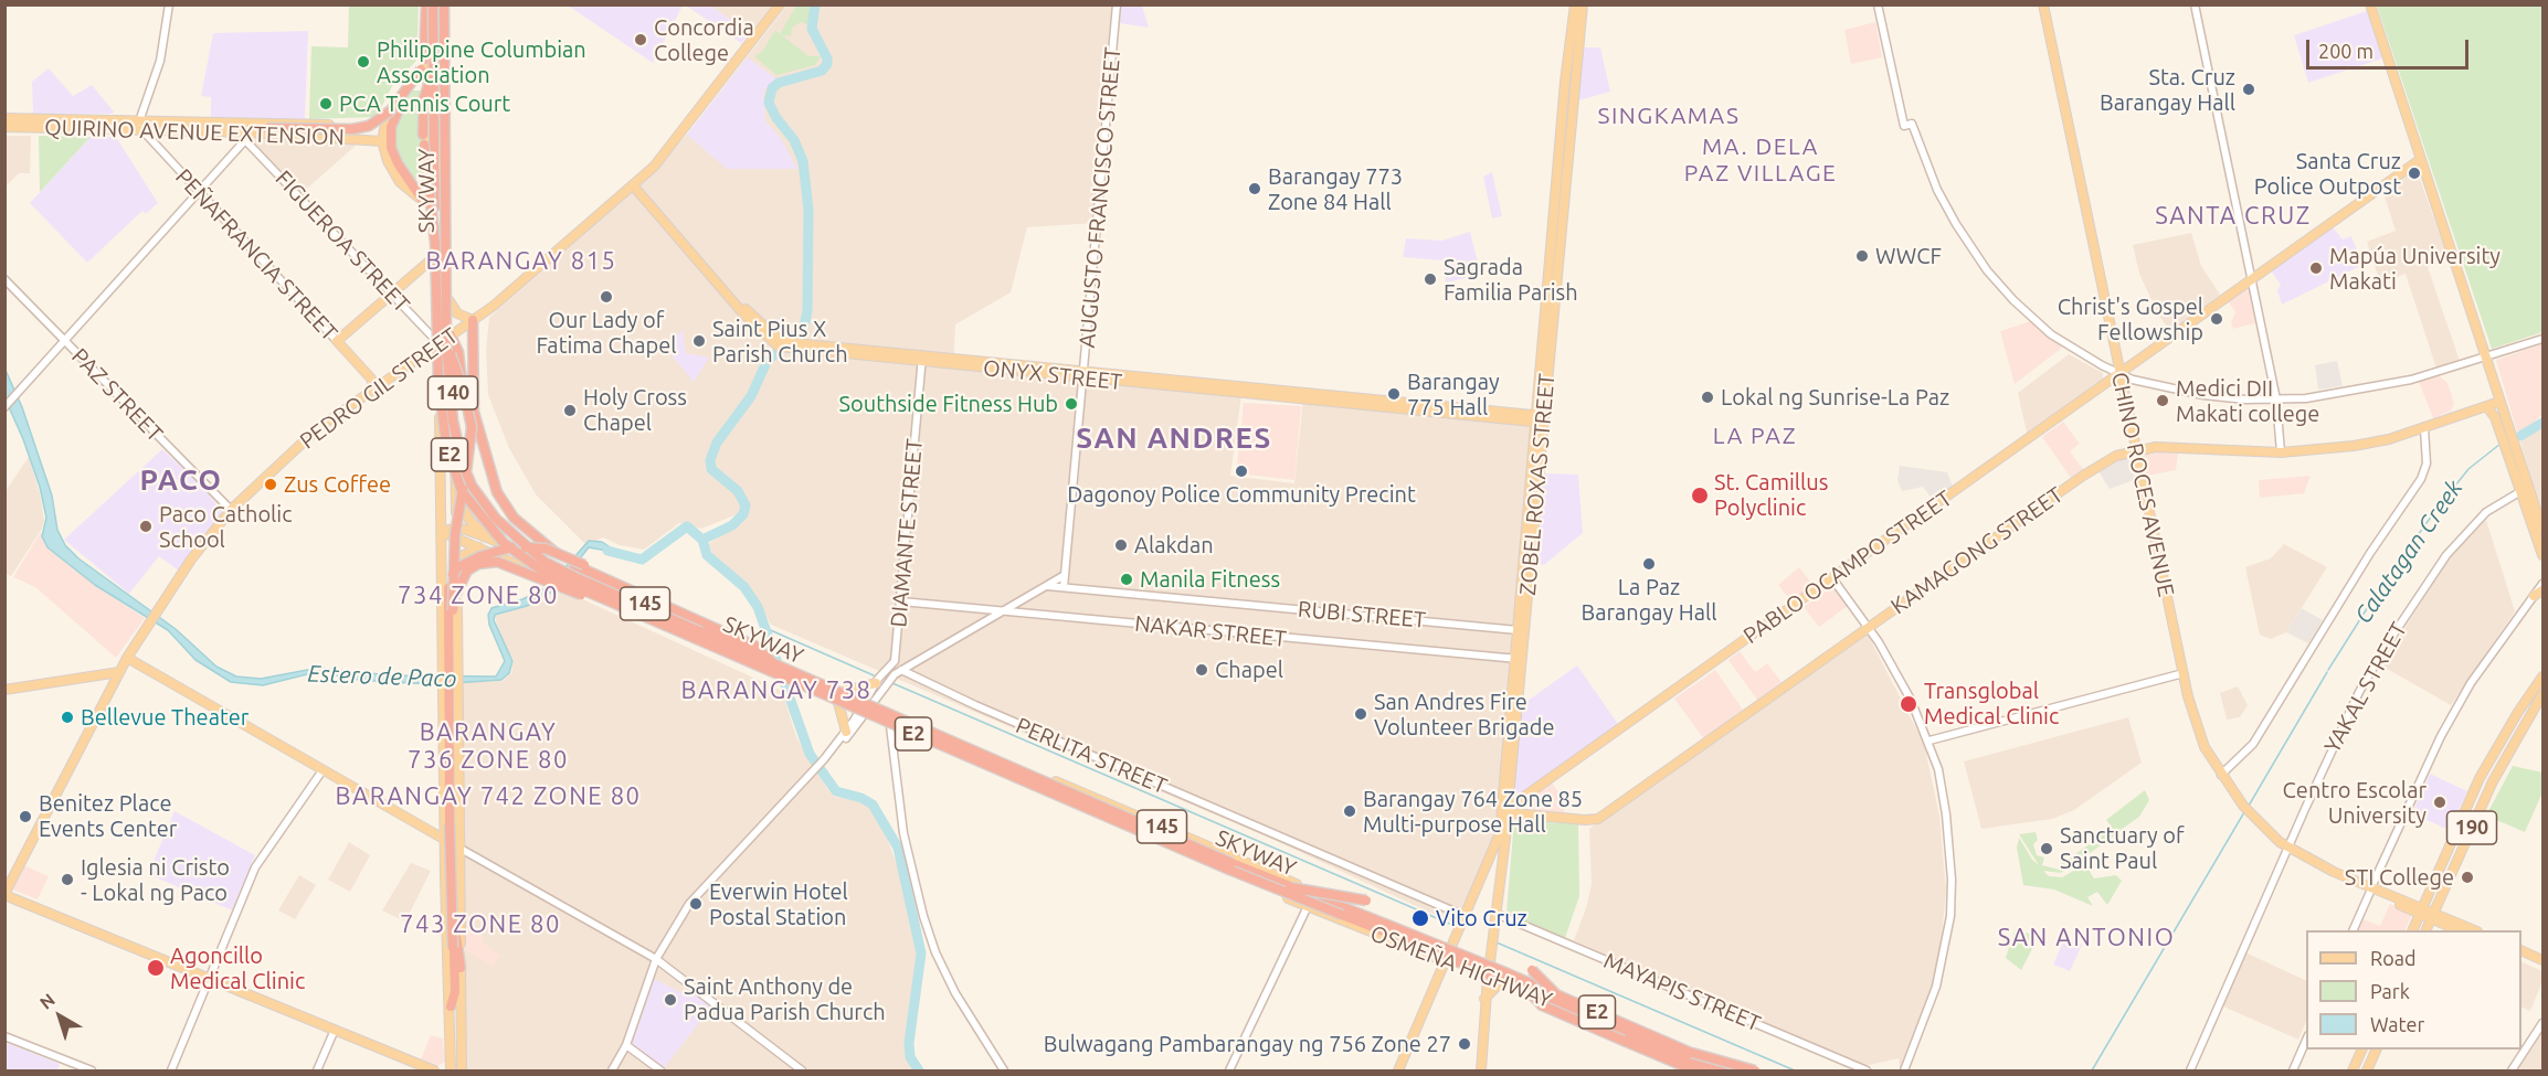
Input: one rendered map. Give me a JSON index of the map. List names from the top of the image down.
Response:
{
  "streets": {
    "highway": ["SKYWAY", "E2"],
    "main road": [
      "QUIRINO AVENUE EXTENSION",
      "PEÑAFRANCIA STREET",
      "ONYX STREET",
      "PEDRO GIL STREET",
      "140",
      "ZOBEL ROXAS STREET",
      "CHINO ROCES AVENUE",
      "KAMAGONG STREET",
      "PABLO OCAMPO STREET",
      "145",
      "190",
      "OSMEÑA HIGHWAY"
    ],
    "street": [
      "AUGUSTO FRANCISCO STREET",
      "FIGUEROA STREET",
      "PAZ STREET",
      "DIAMANTE STREET",
      "RUBI STREET",
      "NAKAR STREET",
      "YAKAL STREET",
      "PERLITA STREET",
      "MAYAPIS STREET"
    ]
  },
  "crossings": [
    ["QUIRINO AVENUE EXTENSION", "FIGUEROA STREET"],
    ["QUIRINO AVENUE EXTENSION", "PEÑAFRANCIA STREET"],
    ["SKYWAY", "FIGUEROA STREET"],
    ["SKYWAY", "PEDRO GIL STREET"],
    ["SKYWAY", "140"],
    ["SKYWAY", "145"],
    ["SKYWAY", "OSMEÑA HIGHWAY"],
    ["AUGUSTO FRANCISCO STREET", "ONYX STREET"],
    ["AUGUSTO FRANCISCO STREET", "RUBI STREET"],
    ["FIGUEROA STREET", "PEDRO GIL STREET"],
    ["FIGUEROA STREET", "140"],
    ["PEÑAFRANCIA STREET", "PEDRO GIL STREET"],
    ["ONYX STREET", "PEDRO GIL STREET"],
    ["ONYX STREET", "ZOBEL ROXAS STREET"],
    ["ONYX STREET", "DIAMANTE STREET"],
    ["PEDRO GIL STREET", "140"],
    ["PEDRO GIL STREET", "PAZ STREET"],
    ["ZOBEL ROXAS STREET", "KAMAGONG STREET"],
    ["ZOBEL ROXAS STREET", "PABLO OCAMPO STREET"],
    ["ZOBEL ROXAS STREET", "RUBI STREET"],
    ["ZOBEL ROXAS STREET", "NAKAR STREET"],
    ["ZOBEL ROXAS STREET", "OSMEÑA HIGHWAY"],
    ["ZOBEL ROXAS STREET", "MAYAPIS STREET"],
    ["CHINO ROCES AVENUE", "KAMAGONG STREET"],
    ["CHINO ROCES AVENUE", "PABLO OCAMPO STREET"],
    ["CHINO ROCES AVENUE", "YAKAL STREET"],
    ["CHINO ROCES AVENUE", "190"],
    ["DIAMANTE STREET", "NAKAR STREET"],
    ["DIAMANTE STREET", "OSMEÑA HIGHWAY"],
    ["KAMAGONG STREET", "PABLO OCAMPO STREET"]
  ],
  "districts": [
    "SINGKAMAS",
    "MA. DELA PAZ VILLAGE",
    "SANTA CRUZ",
    "BARANGAY 815",
    "LA PAZ",
    "SAN ANDRES",
    "PACO",
    "734 ZONE 80",
    "BARANGAY 738",
    "BARANGAY 736 ZONE 80",
    "BARANGAY 742 ZONE 80",
    "743 ZONE 80",
    "SAN ANTONIO"
  ],
  "water": ["Calatagan Creek", "Estero de Paco"],
  "places": [
    "Concordia College",
    "Philippine Columbian Association",
    "Sta. Cruz Barangay Hall",
    "PCA Tennis Court",
    "Santa Cruz Police Outpost",
    "Barangay 773 Zone 84 Hall",
    "WWCF",
    "Mapúa University Makati",
    "Sagrada Familia Parish",
    "Our Lady of Fatima Chapel",
    "Christ's Gospel Fellowship",
    "Saint Pius X Parish Church",
    "Barangay 775 Hall",
    "Lokal ng Sunrise-La Paz",
    "Medici DII Makati college",
    "Southside Fitness Hub",
    "Holy Cross Chapel",
    "Dagonoy Police Community Precint",
    "Zus Coffee",
    "St. Camillus Polyclinic",
    "Paco Catholic School",
    "Alakdan",
    "La Paz Barangay Hall",
    "Manila Fitness",
    "Chapel",
    "Transglobal Medical Clinic",
    "San Andres Fire Volunteer Brigade",
    "Bellevue Theater",
    "Centro Escolar University",
    "Barangay 764 Zone 85 Multi-purpose Hall",
    "Benitez Place Events Center",
    "Sanctuary of Saint Paul",
    "STI College",
    "Iglesia ni Cristo - Lokal ng Paco",
    "Everwin Hotel Postal Station",
    "Vito Cruz",
    "Agoncillo Medical Clinic",
    "Saint Anthony de Padua Parish Church",
    "Bulwagang Pambarangay ng 756 Zone 27"
  ],
  "legend": ["Road", "Park", "Water"],
  "scale_bar": "200 m",
  "north": "top left"
}
